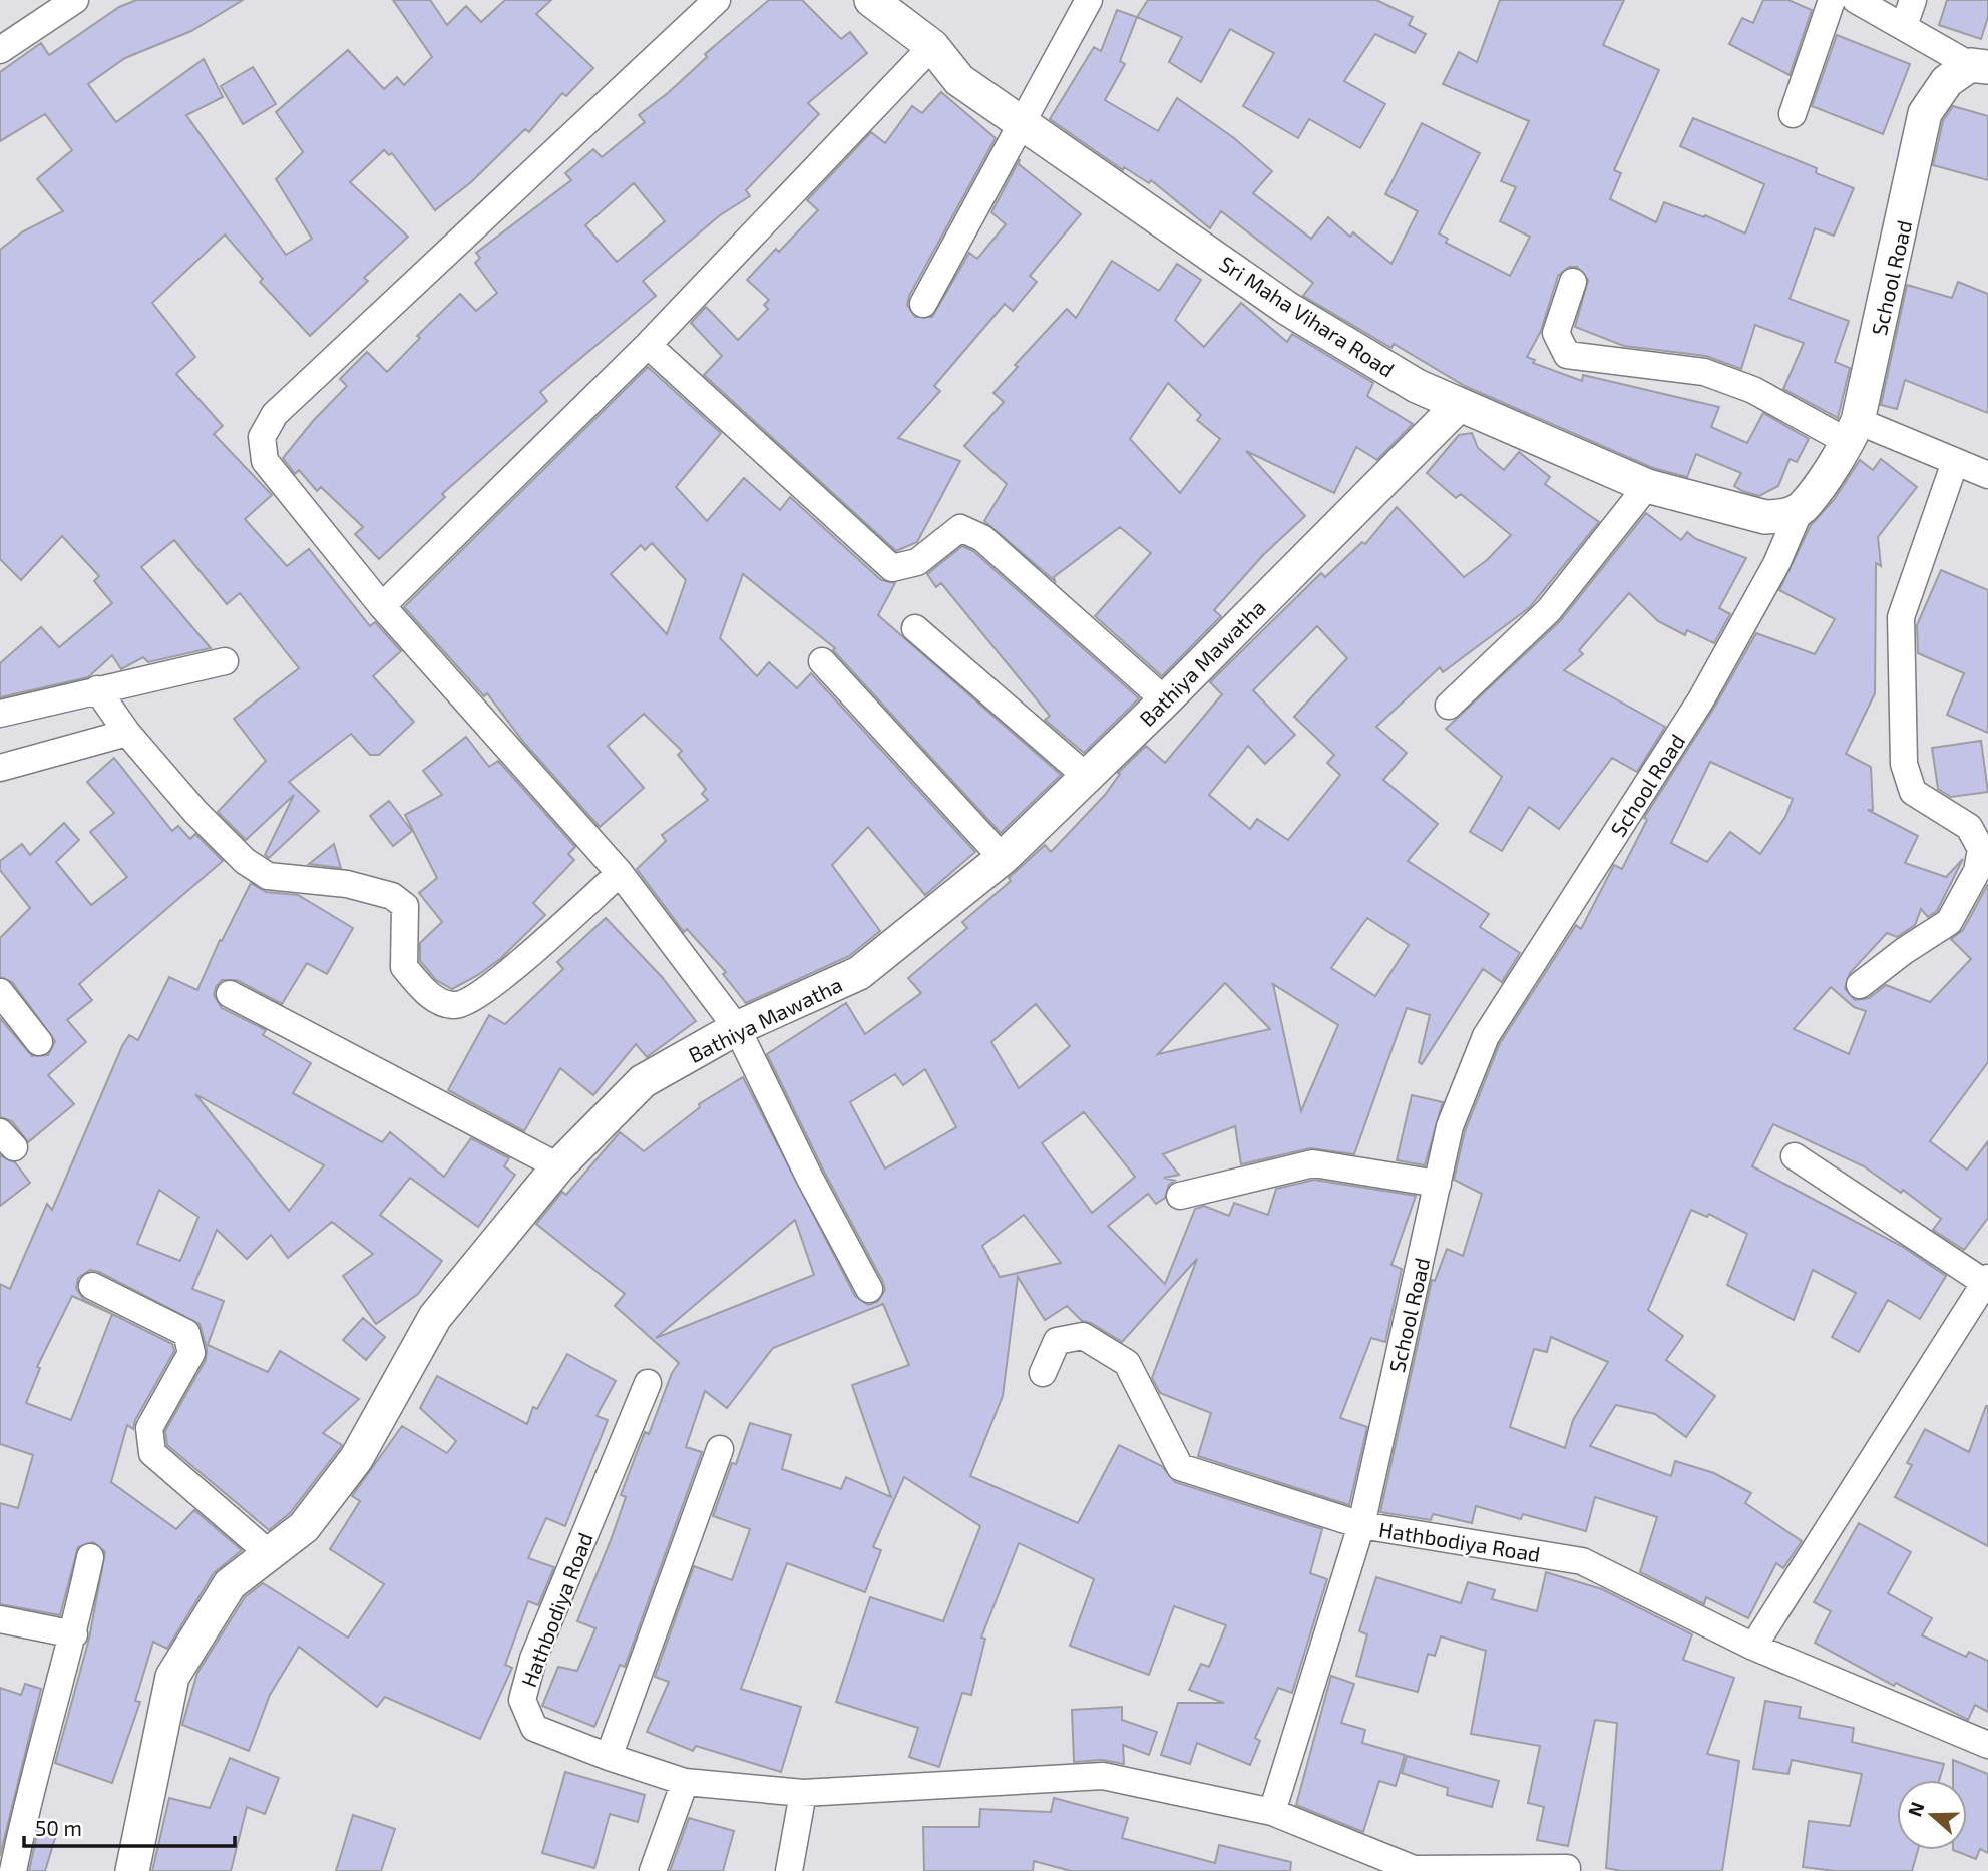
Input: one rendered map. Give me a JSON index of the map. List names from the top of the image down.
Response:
{
  "streets": {
    "street": [
      "School Road",
      "Sri Maha Vihara Road",
      "Bathiya Mawatha",
      "Hathbodiya Road"
    ]
  },
  "crossings": [
    ["School Road", "Sri Maha Vihara Road"],
    ["School Road", "Hathbodiya Road"],
    ["Sri Maha Vihara Road", "Bathiya Mawatha"]
  ],
  "scale_bar": "50 m",
  "north": "left"
}
